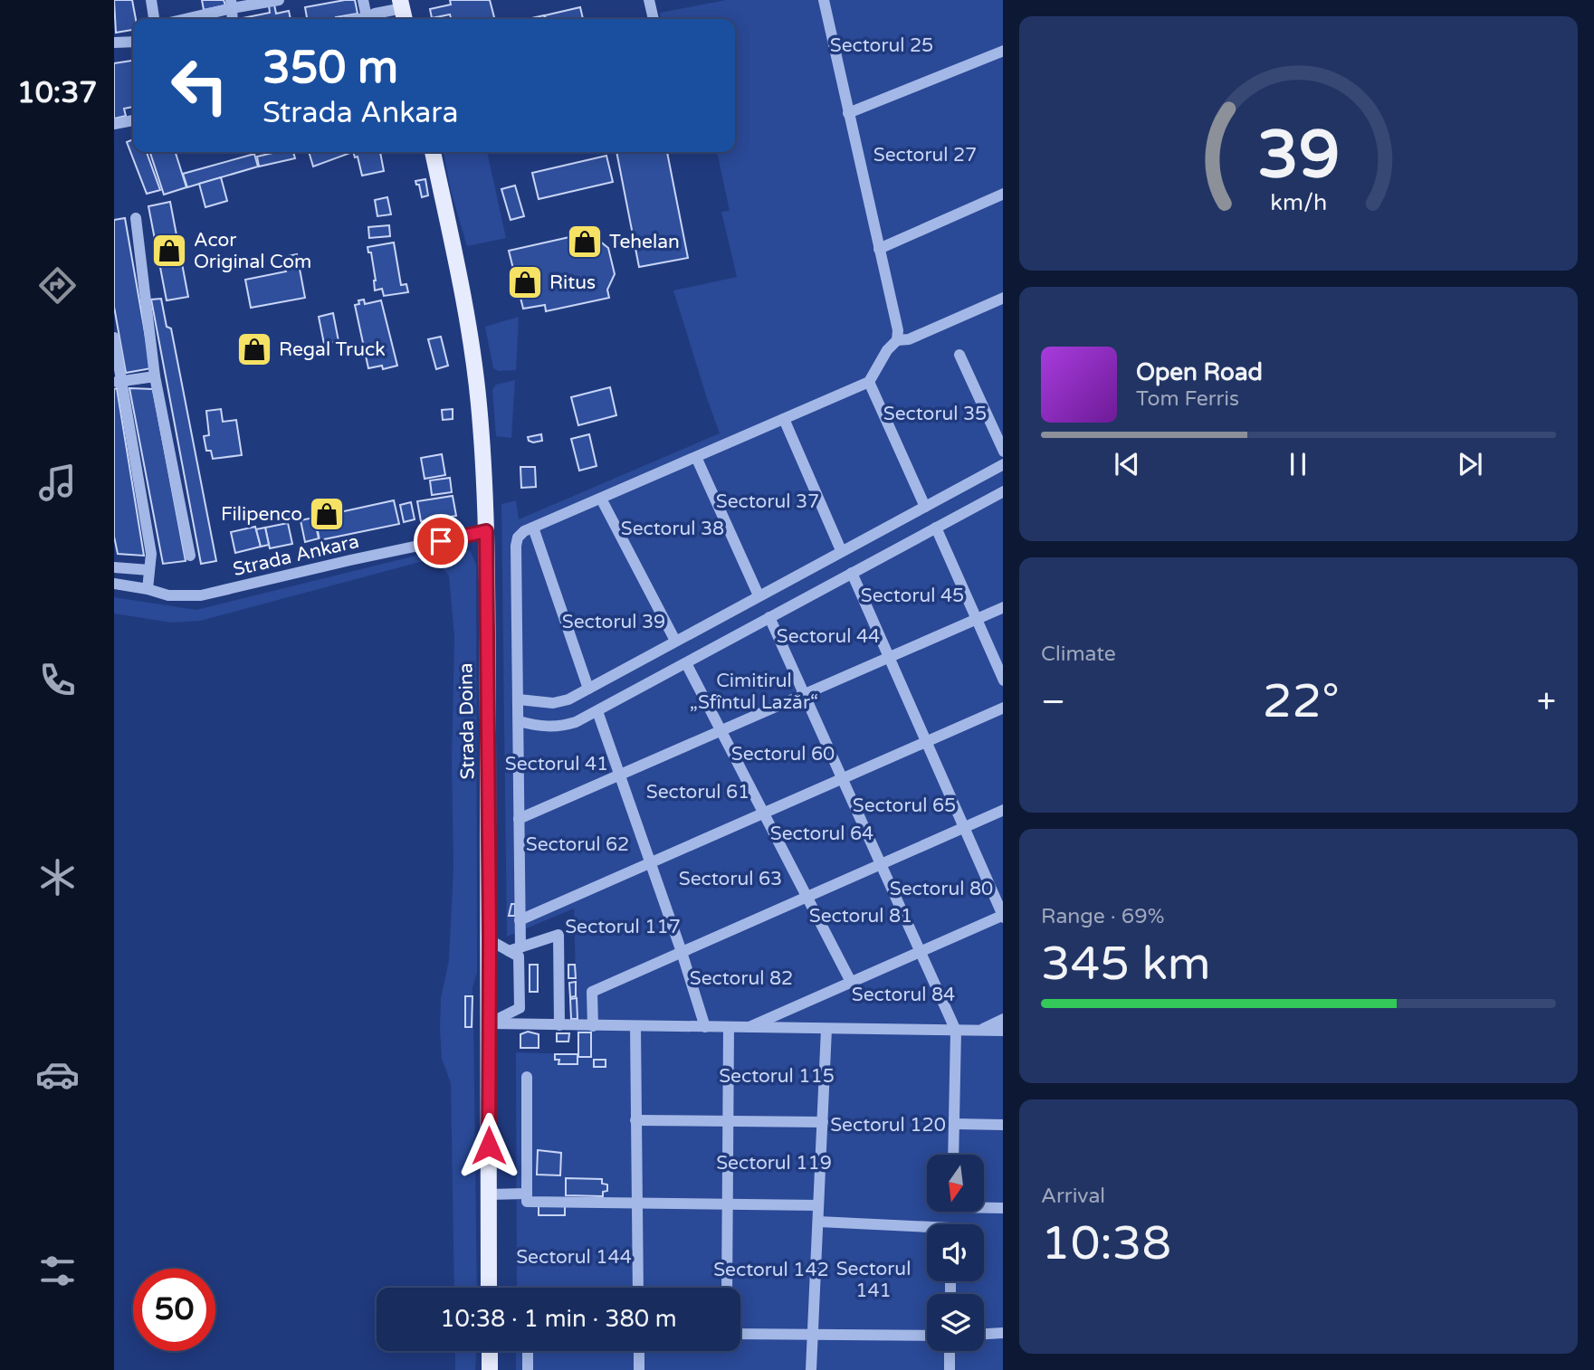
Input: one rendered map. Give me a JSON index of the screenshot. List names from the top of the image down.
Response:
{
  "streets": {
    "main road": ["Strada Doina"],
    "street": ["Strada Ankara"]
  },
  "crossings": [
    ["Strada Ankara", "Strada Doina"]
  ],
  "parks": [
    "Sectorul 25",
    "Sectorul 27",
    "Sectorul 35",
    "Sectorul 37",
    "Sectorul 38",
    "Sectorul 45",
    "Sectorul 39",
    "Sectorul 44",
    "Cimitirul „Sfîntul Lazăr“",
    "Sectorul 60",
    "Sectorul 41",
    "Sectorul 61",
    "Sectorul 65",
    "Sectorul 64",
    "Sectorul 62",
    "Sectorul 63",
    "Sectorul 80",
    "Sectorul 81",
    "Sectorul 117",
    "Sectorul 82",
    "Sectorul 84",
    "Sectorul 115",
    "Sectorul 120",
    "Sectorul 119",
    "Sectorul 144",
    "Sectorul 141",
    "Sectorul 142"
  ],
  "places": {
    "shop": [
      "Tehelan",
      "Acor Original Com",
      "Ritus",
      "Regal Truck",
      "Filipenco"
    ]
  },
  "north": "bottom",
  "page": {
    "tabs": "10:37",
    "turn": ["350 m", "Strada Ankara"],
    "song": ["Open Road", "Tom Ferris"],
    "tile": [
      "Climate",
      ["Range · 69%", "345 km"],
      ["Arrival", "10:38"]
    ],
    "heat": ["−", "22°", "+"],
    "limit": "50",
    "trip": "10:38 · 1 min · 380 m",
    "gauge": ["39", "km/h"]
  }
}
